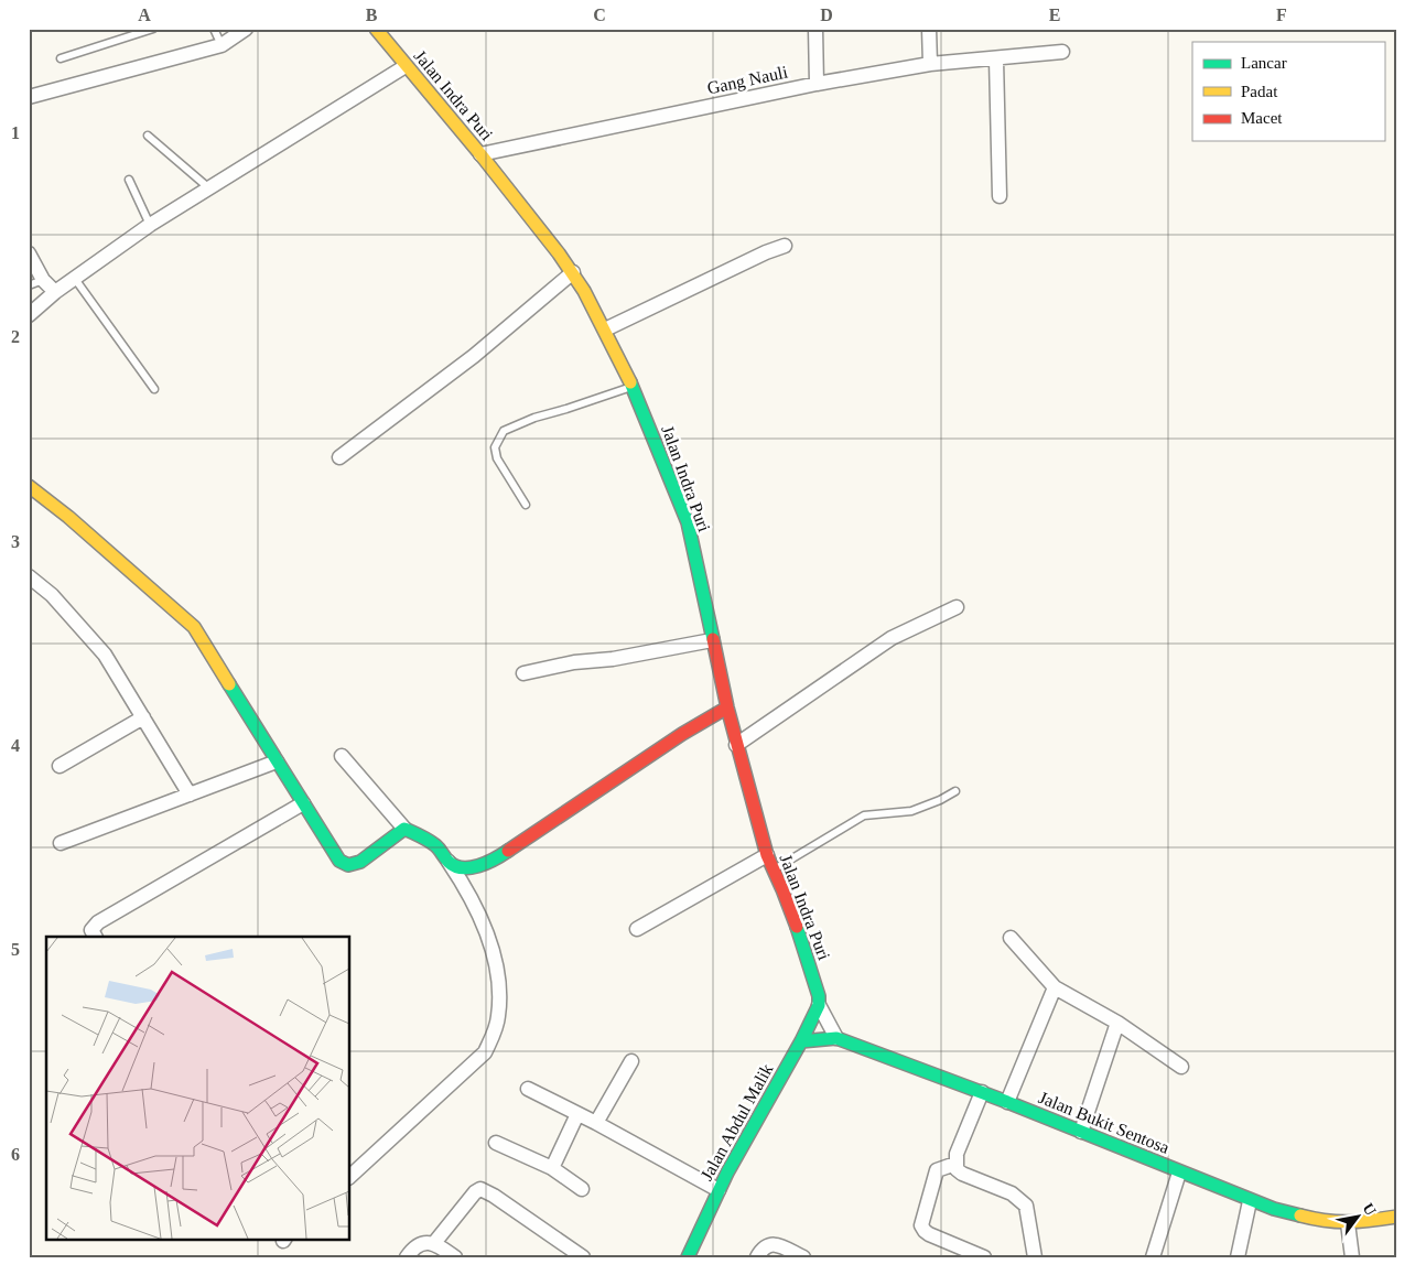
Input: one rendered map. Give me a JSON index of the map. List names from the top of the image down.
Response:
{
  "streets": {
    "street": [
      "Gang Nauli",
      "Jalan Indra Puri",
      "Jalan Abdul Malik",
      "Jalan Bukit Sentosa"
    ]
  },
  "crossings": [
    ["Gang Nauli", "Jalan Indra Puri"],
    ["Jalan Indra Puri", "Jalan Abdul Malik"],
    ["Jalan Indra Puri", "Jalan Bukit Sentosa"],
    ["Jalan Abdul Malik", "Jalan Bukit Sentosa"]
  ],
  "legend": ["Lancar", "Padat", "Macet"],
  "north": "top right",
  "grid": {
    "columns": [
      "A",
      "B",
      "C",
      "D",
      "E",
      "F"
    ],
    "rows": [
      "1",
      "2",
      "3",
      "4",
      "5",
      "6"
    ]
  }
}
